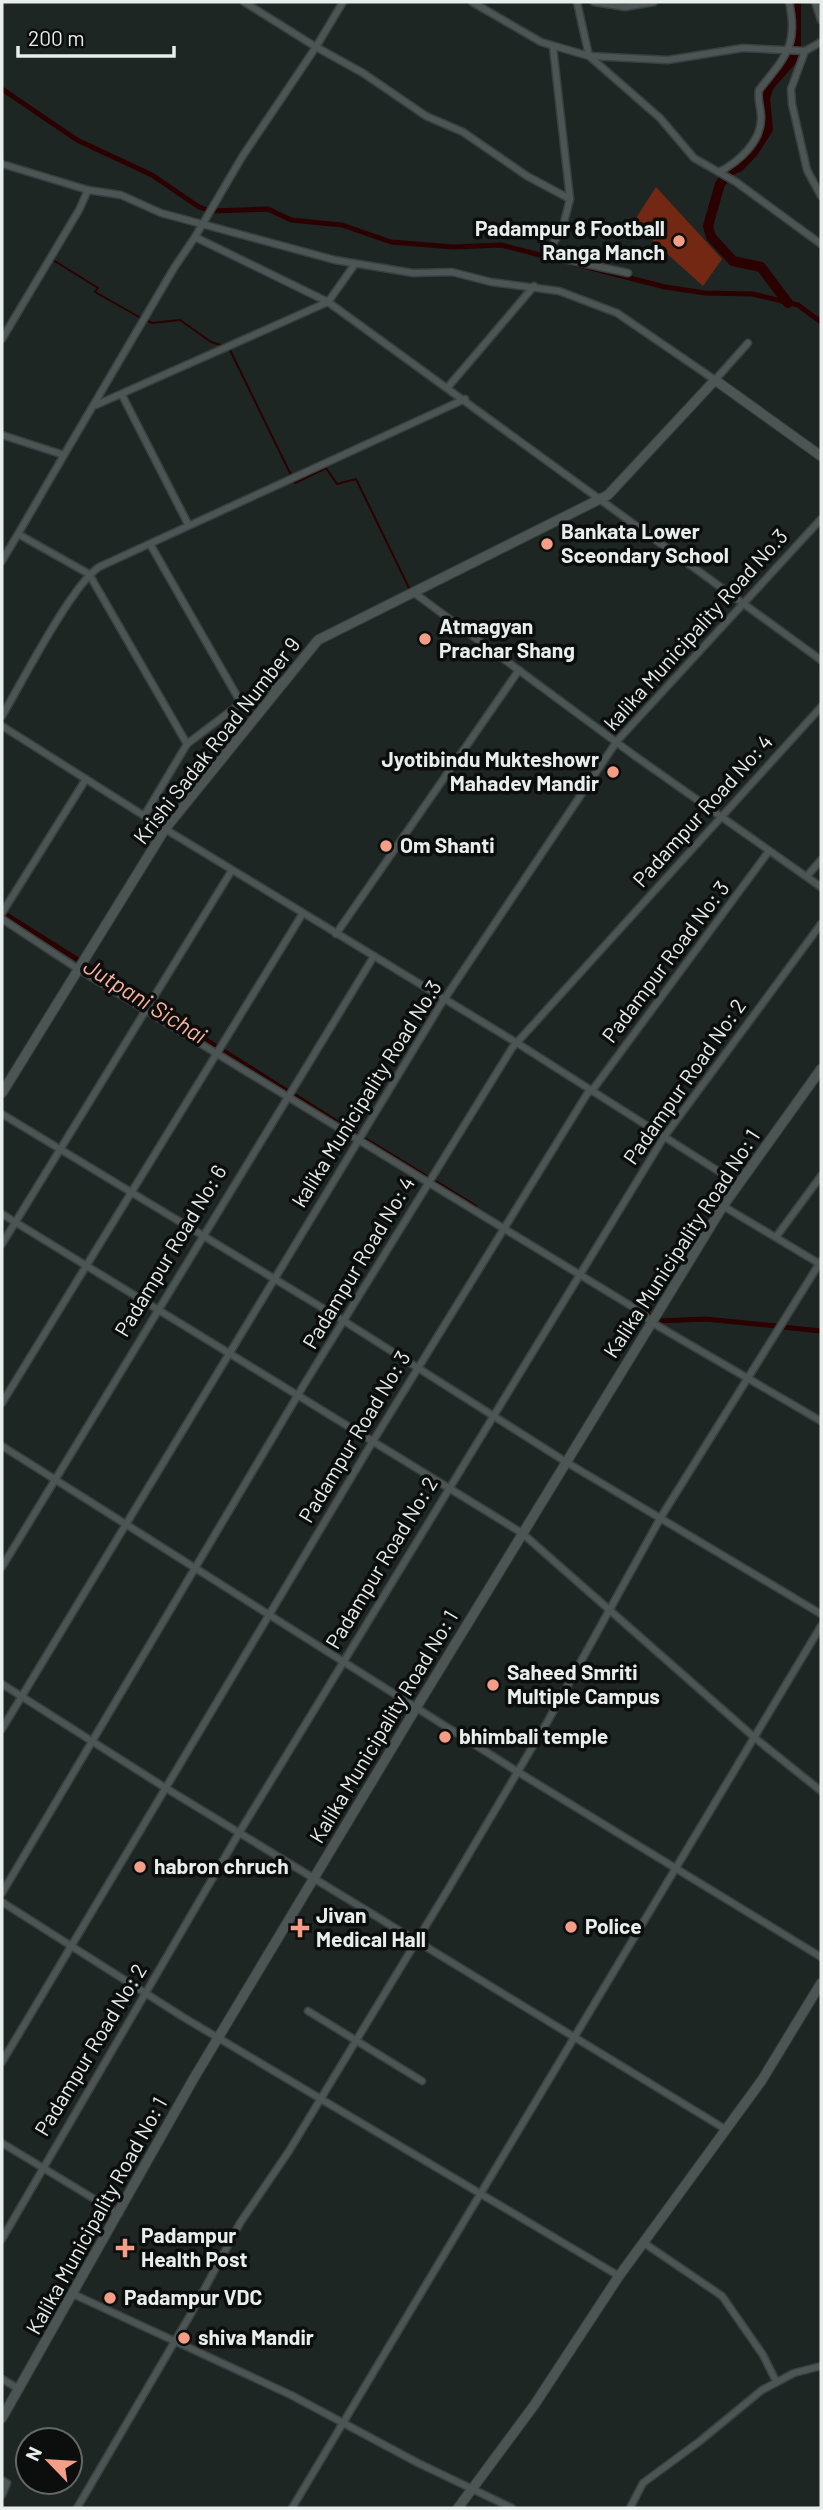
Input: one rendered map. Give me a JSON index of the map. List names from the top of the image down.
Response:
{
  "streets": {
    "street": [
      "kalika Municipality Road No.3",
      "Krishi Sadak Road Number 9",
      "Padampur Road No: 4",
      "Padampur Road No: 3",
      "Padampur Road No: 2",
      "Kalika Municipality Road No: 1",
      "Padampur Road No: 6"
    ]
  },
  "water": ["Jutpani Sichai"],
  "places": {
    "other": [
      "Padampur 8 Football Ranga Manch",
      "Bankata Lower Sceondary School",
      "Atmagyan Prachar Shang",
      "Jyotibindu Mukteshowr Mahadev Mandir",
      "Om Shanti",
      "Saheed Smriti Multiple Campus",
      "bhimbali temple",
      "habron chruch",
      "Police",
      "Padampur VDC",
      "shiva Mandir"
    ],
    "health": ["Jivan Medical Hall", "Padampur Health Post"]
  },
  "scale_bar": "200 m",
  "north": "top left"
}
